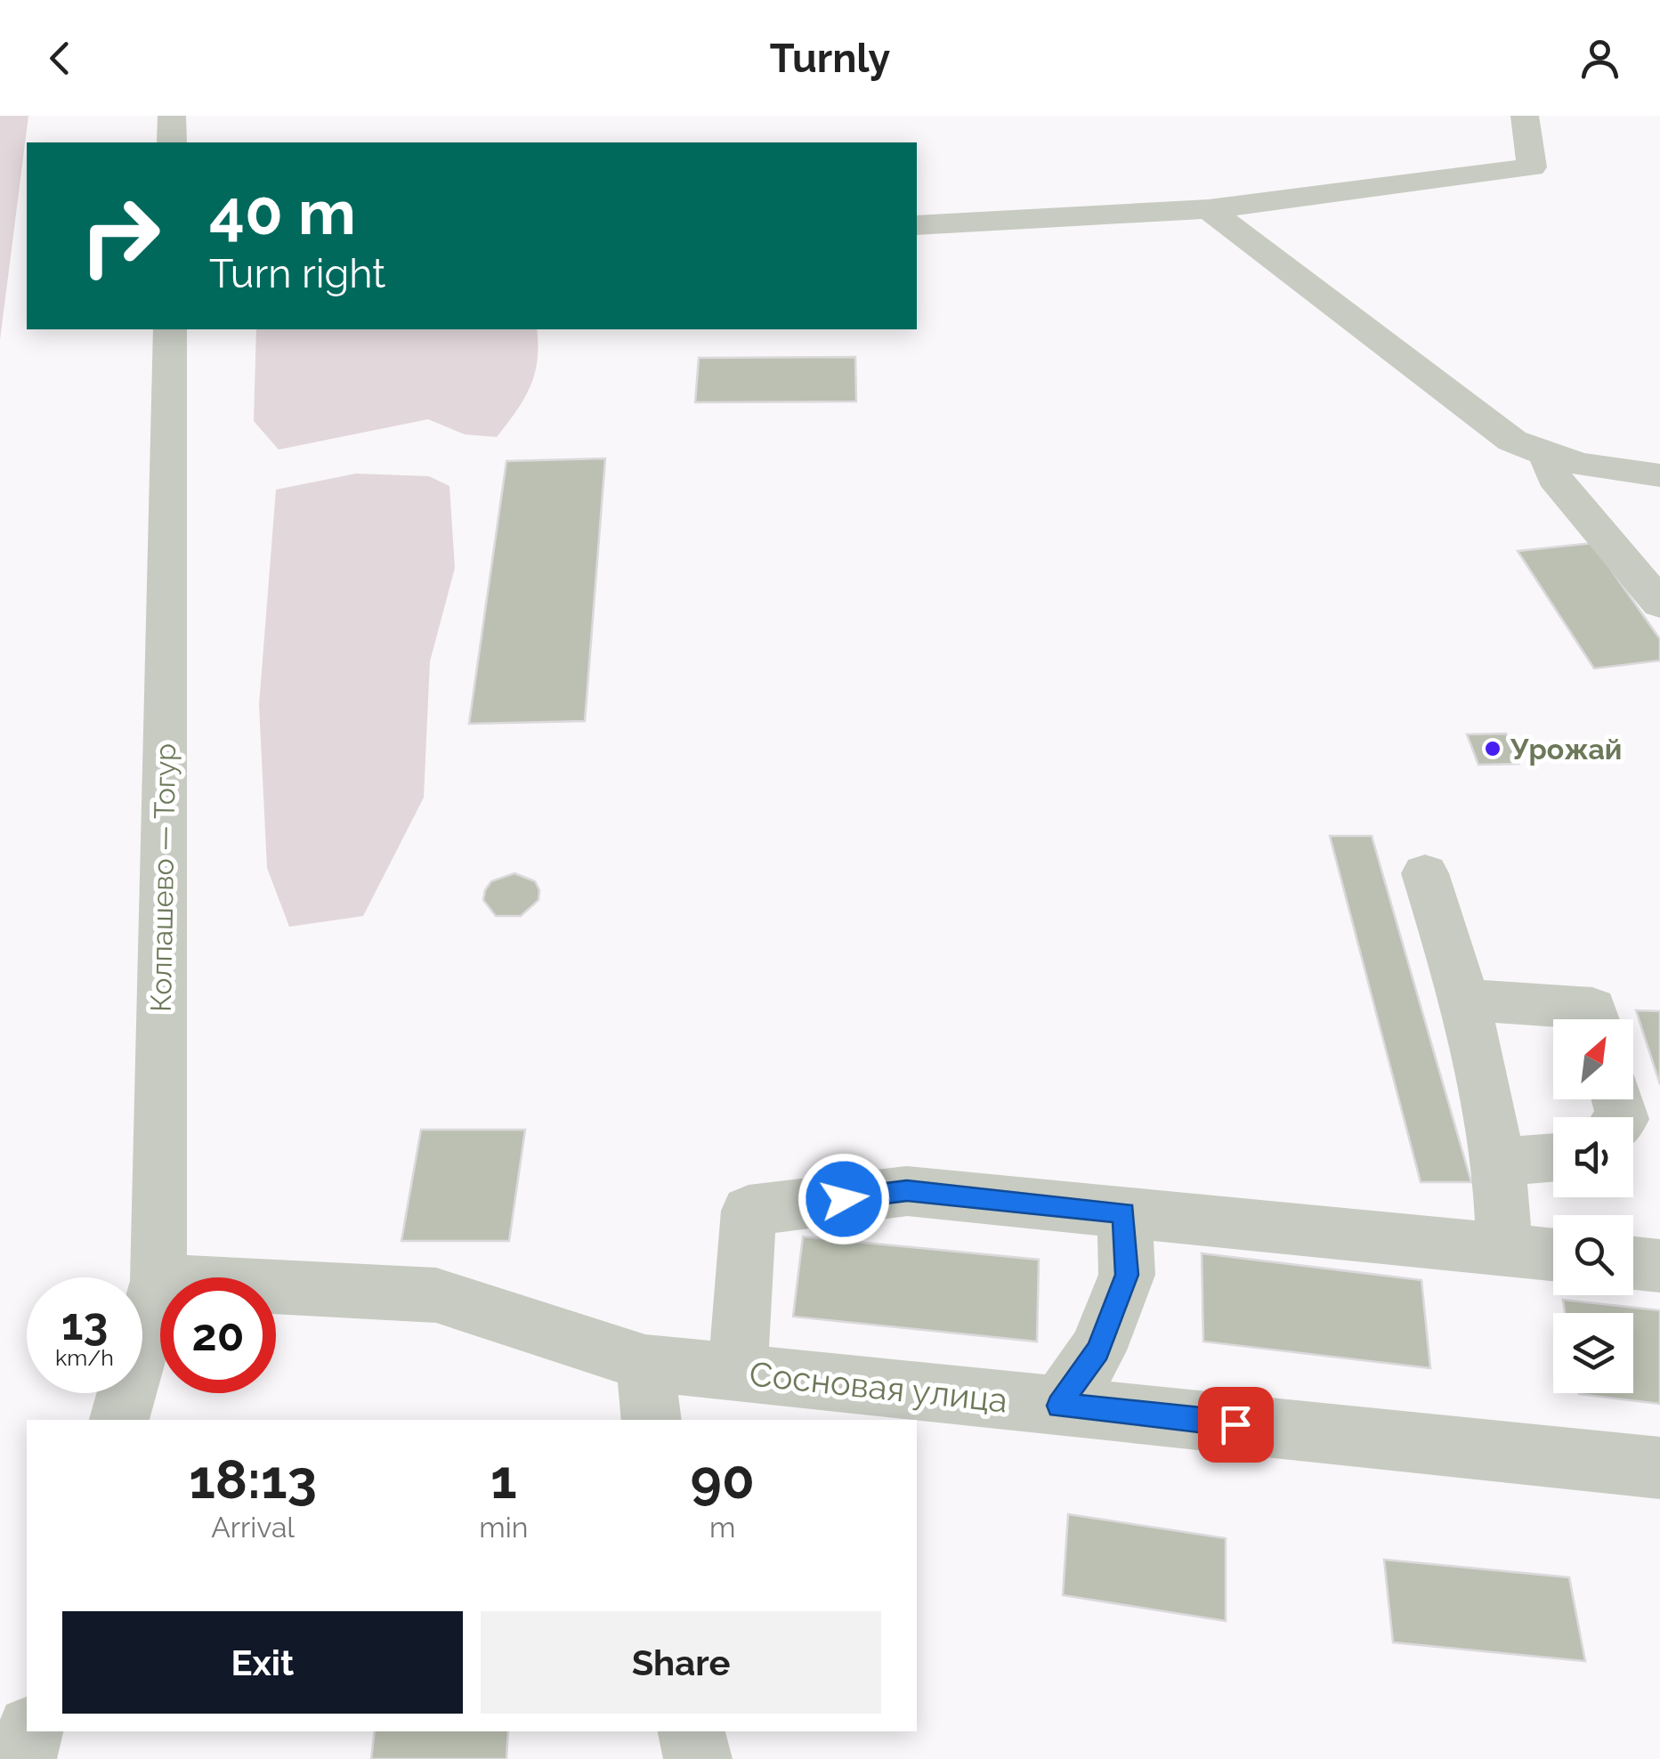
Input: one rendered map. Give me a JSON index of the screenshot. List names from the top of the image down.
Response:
{
  "streets": {
    "street": ["Колпашево — Тогур", "Сосновая улица"]
  },
  "crossings": [
    ["Колпашево — Тогур", "Сосновая улица"]
  ],
  "places": ["Урожай"],
  "north": "top right",
  "page": {
    "header": "Turnly",
    "turn": ["40 m", "Turn right"],
    "speed": "13 km/h",
    "limit": "20",
    "eta": [
      "18:13",
      "Arrival",
      "1",
      "min",
      "90",
      "m"
    ],
    "buttons": ["Exit", "Share"]
  }
}
